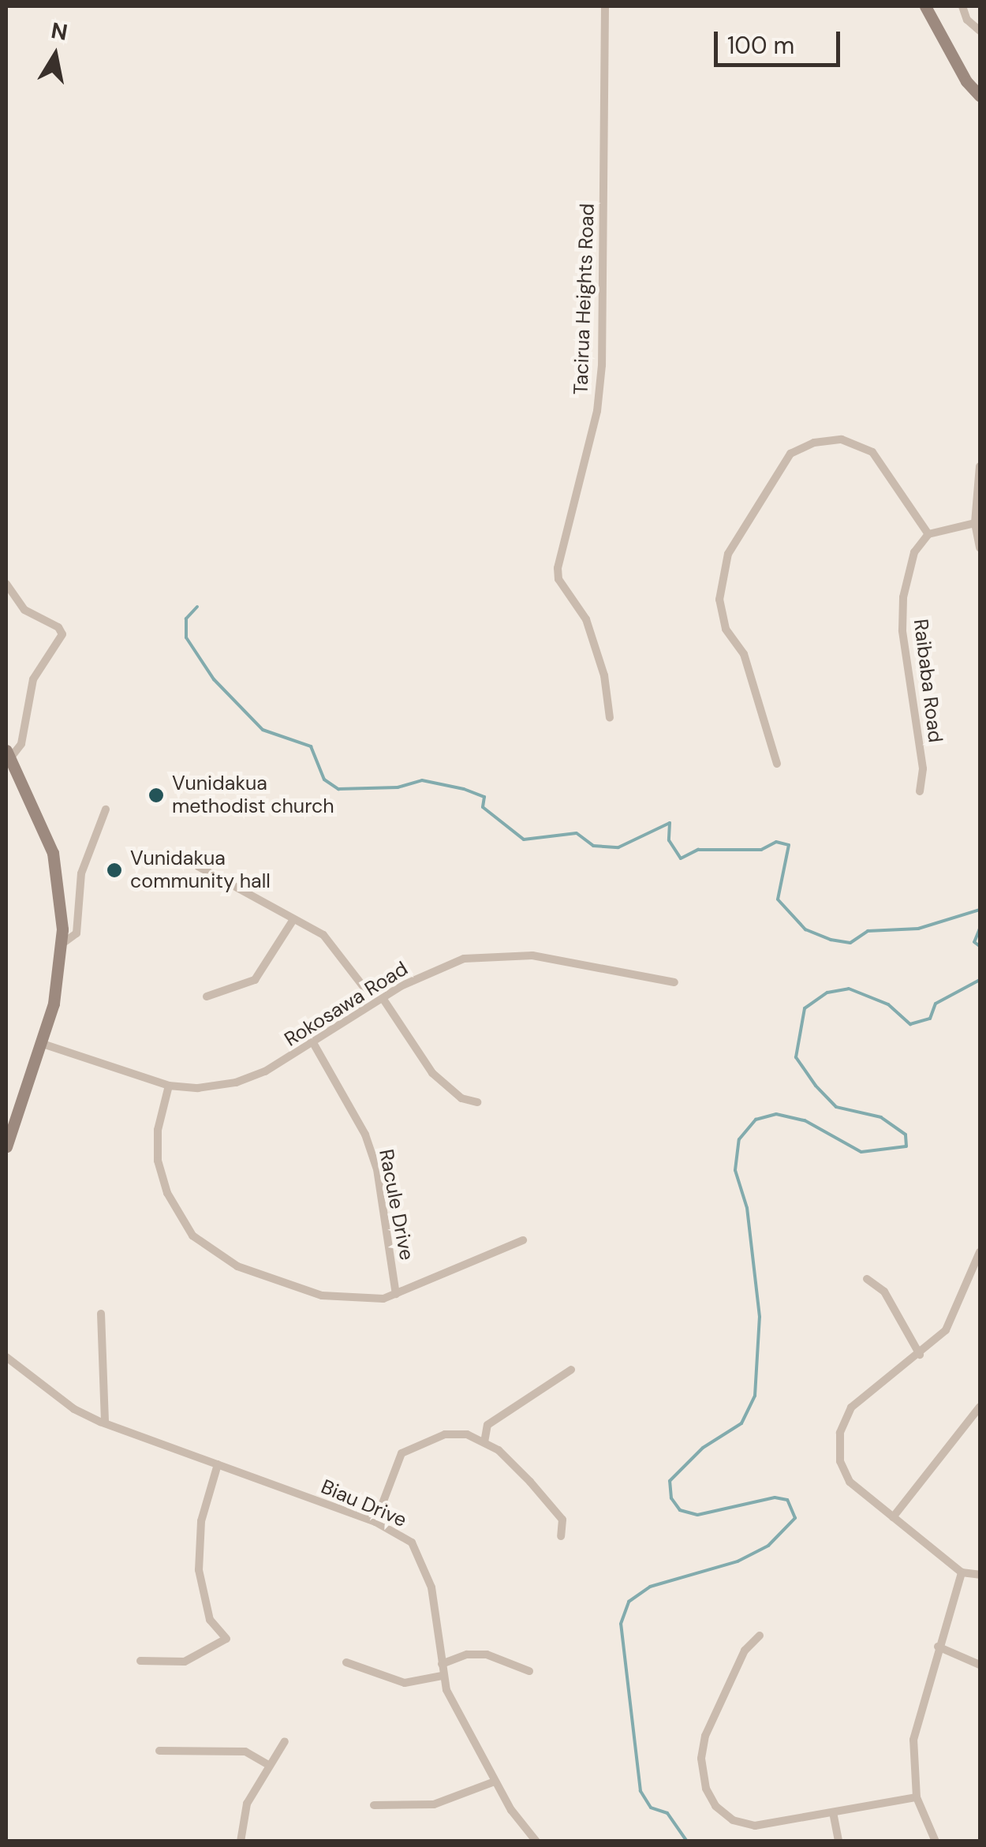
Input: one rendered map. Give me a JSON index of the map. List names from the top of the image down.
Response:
{
  "streets": {
    "street": [
      "Tacirua Heights Road",
      "Raibaba Road",
      "Rokosawa Road",
      "Racule Drive",
      "Biau Drive"
    ]
  },
  "crossings": [
    ["Rokosawa Road", "Racule Drive"]
  ],
  "places": ["Vunidakua methodist church", "Vunidakua community hall"],
  "scale_bar": "100 m",
  "north": "top"
}
